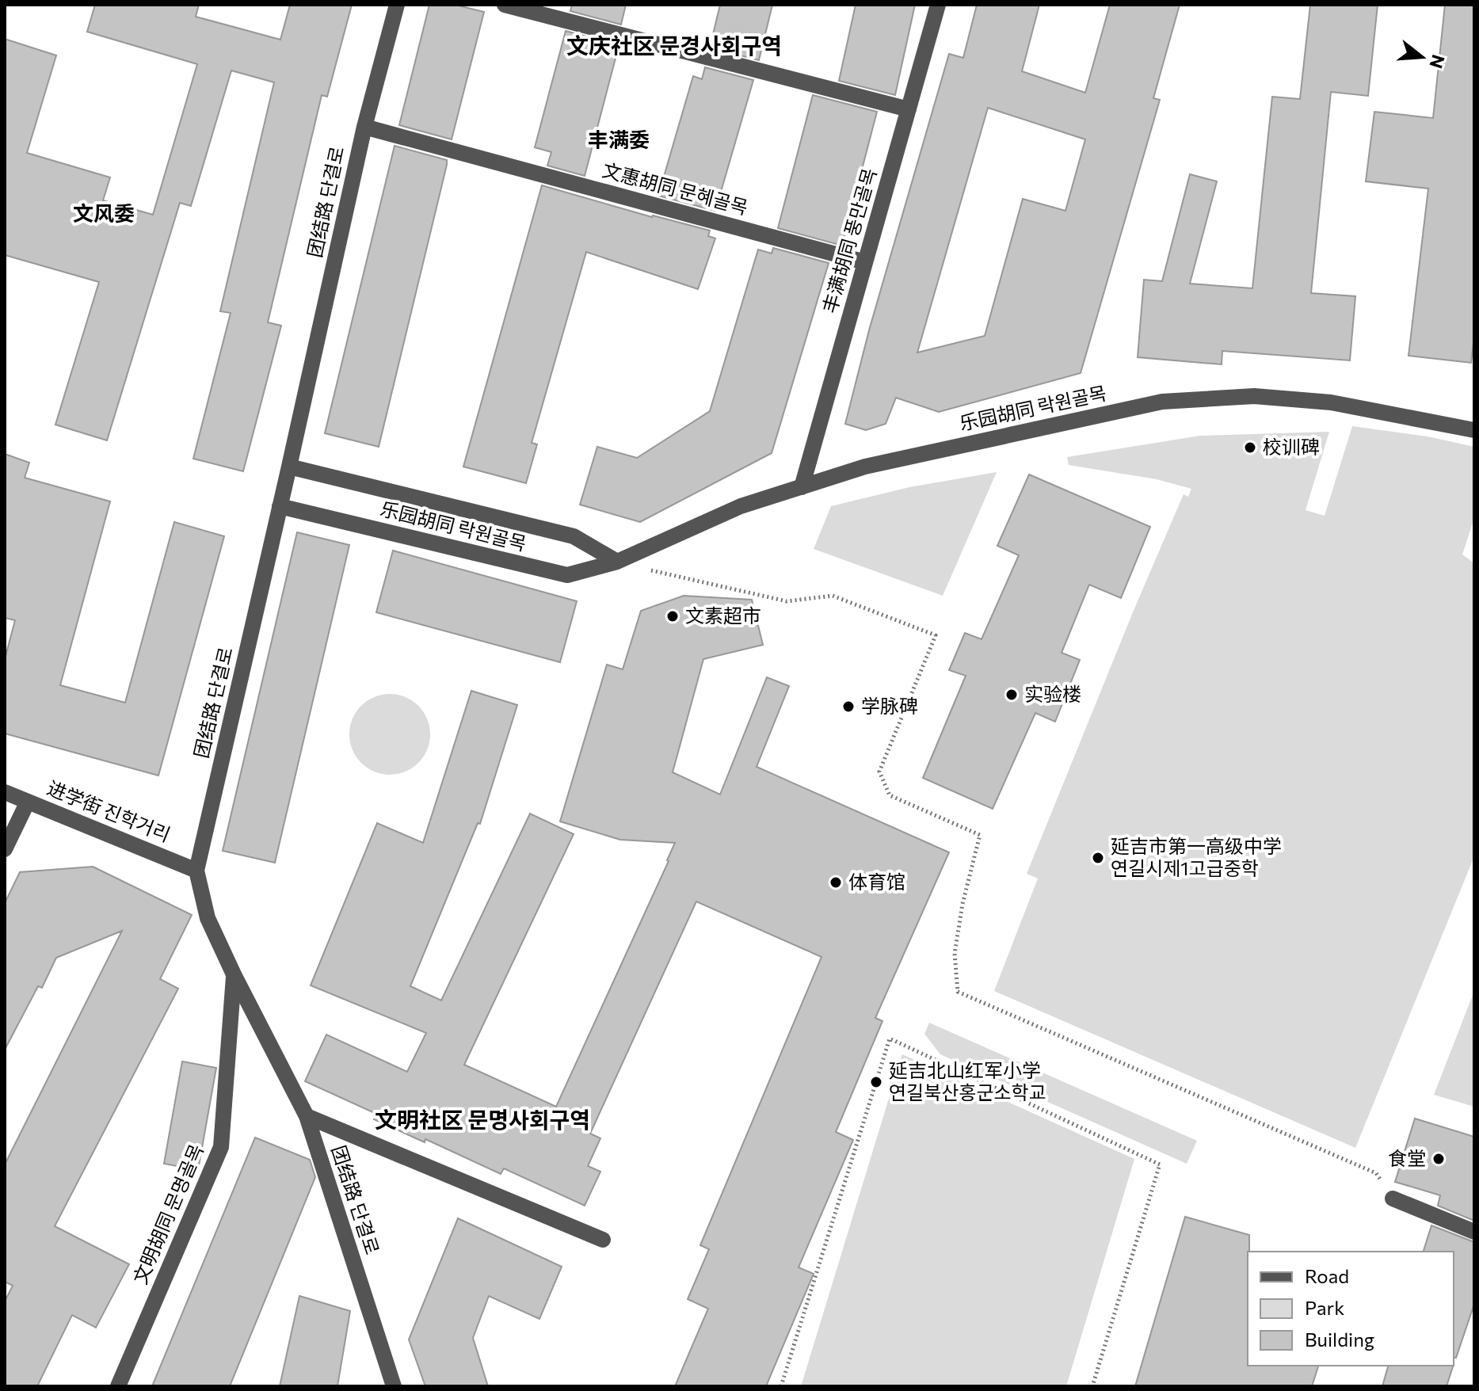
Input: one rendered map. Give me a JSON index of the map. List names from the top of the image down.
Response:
{
  "streets": {
    "street": [
      "文惠胡同 문혜골목",
      "团结路 단결로",
      "丰满胡同 풍만골목",
      "乐园胡同 락원골목",
      "进学街 진학거리",
      "文明胡同 문명골목"
    ]
  },
  "crossings": [
    ["文惠胡同 문혜골목", "团结路 단결로"],
    ["文惠胡同 문혜골목", "丰满胡同 풍만골목"],
    ["团结路 단결로", "乐园胡同 락원골목"],
    ["团结路 단결로", "进学街 진학거리"],
    ["团结路 단결로", "文明胡同 문명골목"],
    ["丰满胡同 풍만골목", "乐园胡同 락원골목"]
  ],
  "districts": [
    "文庆社区 문경사회구역",
    "丰满委",
    "文风委",
    "文明社区 문명사회구역"
  ],
  "places": [
    "校训碑",
    "文素超市",
    "实验楼",
    "学脉碑",
    "延吉市第一高级中学 연길시제1고급중학",
    "体育馆",
    "延吉北山红军小学 연길북산홍군소학교",
    "食堂"
  ],
  "legend": ["Road", "Park", "Building"],
  "north": "right"
}
